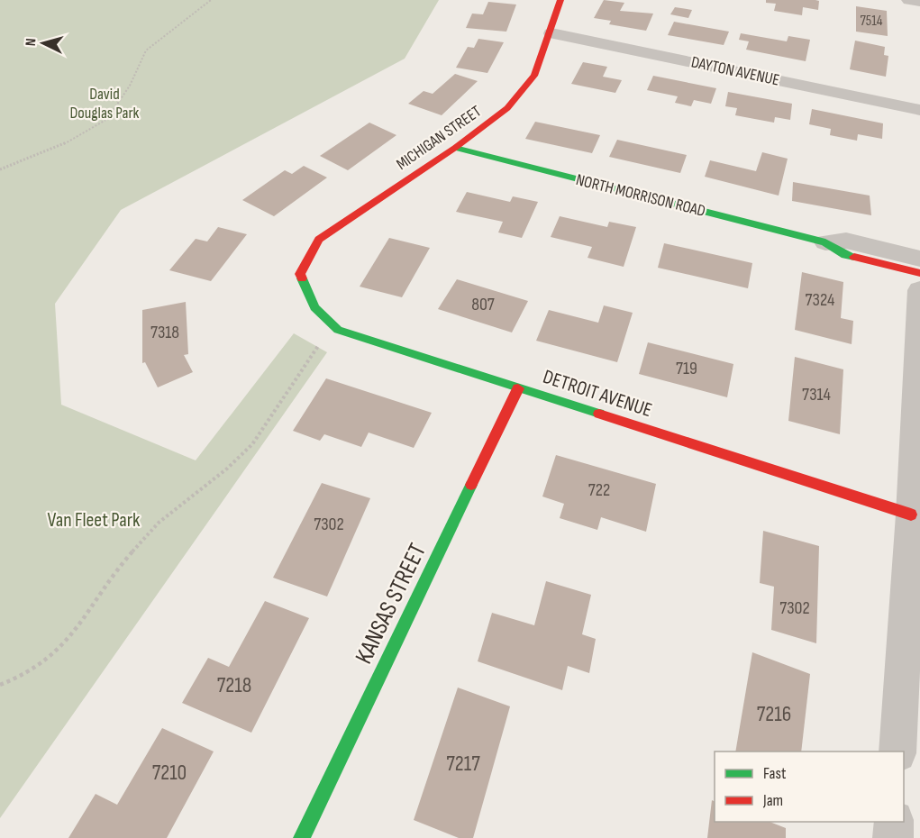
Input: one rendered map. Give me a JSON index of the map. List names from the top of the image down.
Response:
{
  "streets": {
    "street": [
      "DAYTON AVENUE",
      "MICHIGAN STREET",
      "NORTH MORRISON ROAD",
      "DETROIT AVENUE",
      "KANSAS STREET"
    ]
  },
  "crossings": [
    ["DAYTON AVENUE", "MICHIGAN STREET"],
    ["MICHIGAN STREET", "NORTH MORRISON ROAD"],
    ["MICHIGAN STREET", "DETROIT AVENUE"],
    ["DETROIT AVENUE", "KANSAS STREET"]
  ],
  "parks": ["David Douglas Park", "Van Fleet Park"],
  "house_numbers": [
    "7514",
    "7324",
    "807",
    "7318",
    "719",
    "7314",
    "722",
    "7302",
    "7302",
    "7218",
    "7216",
    "7217",
    "7210"
  ],
  "legend": ["Fast", "Jam"],
  "north": "left"
}
